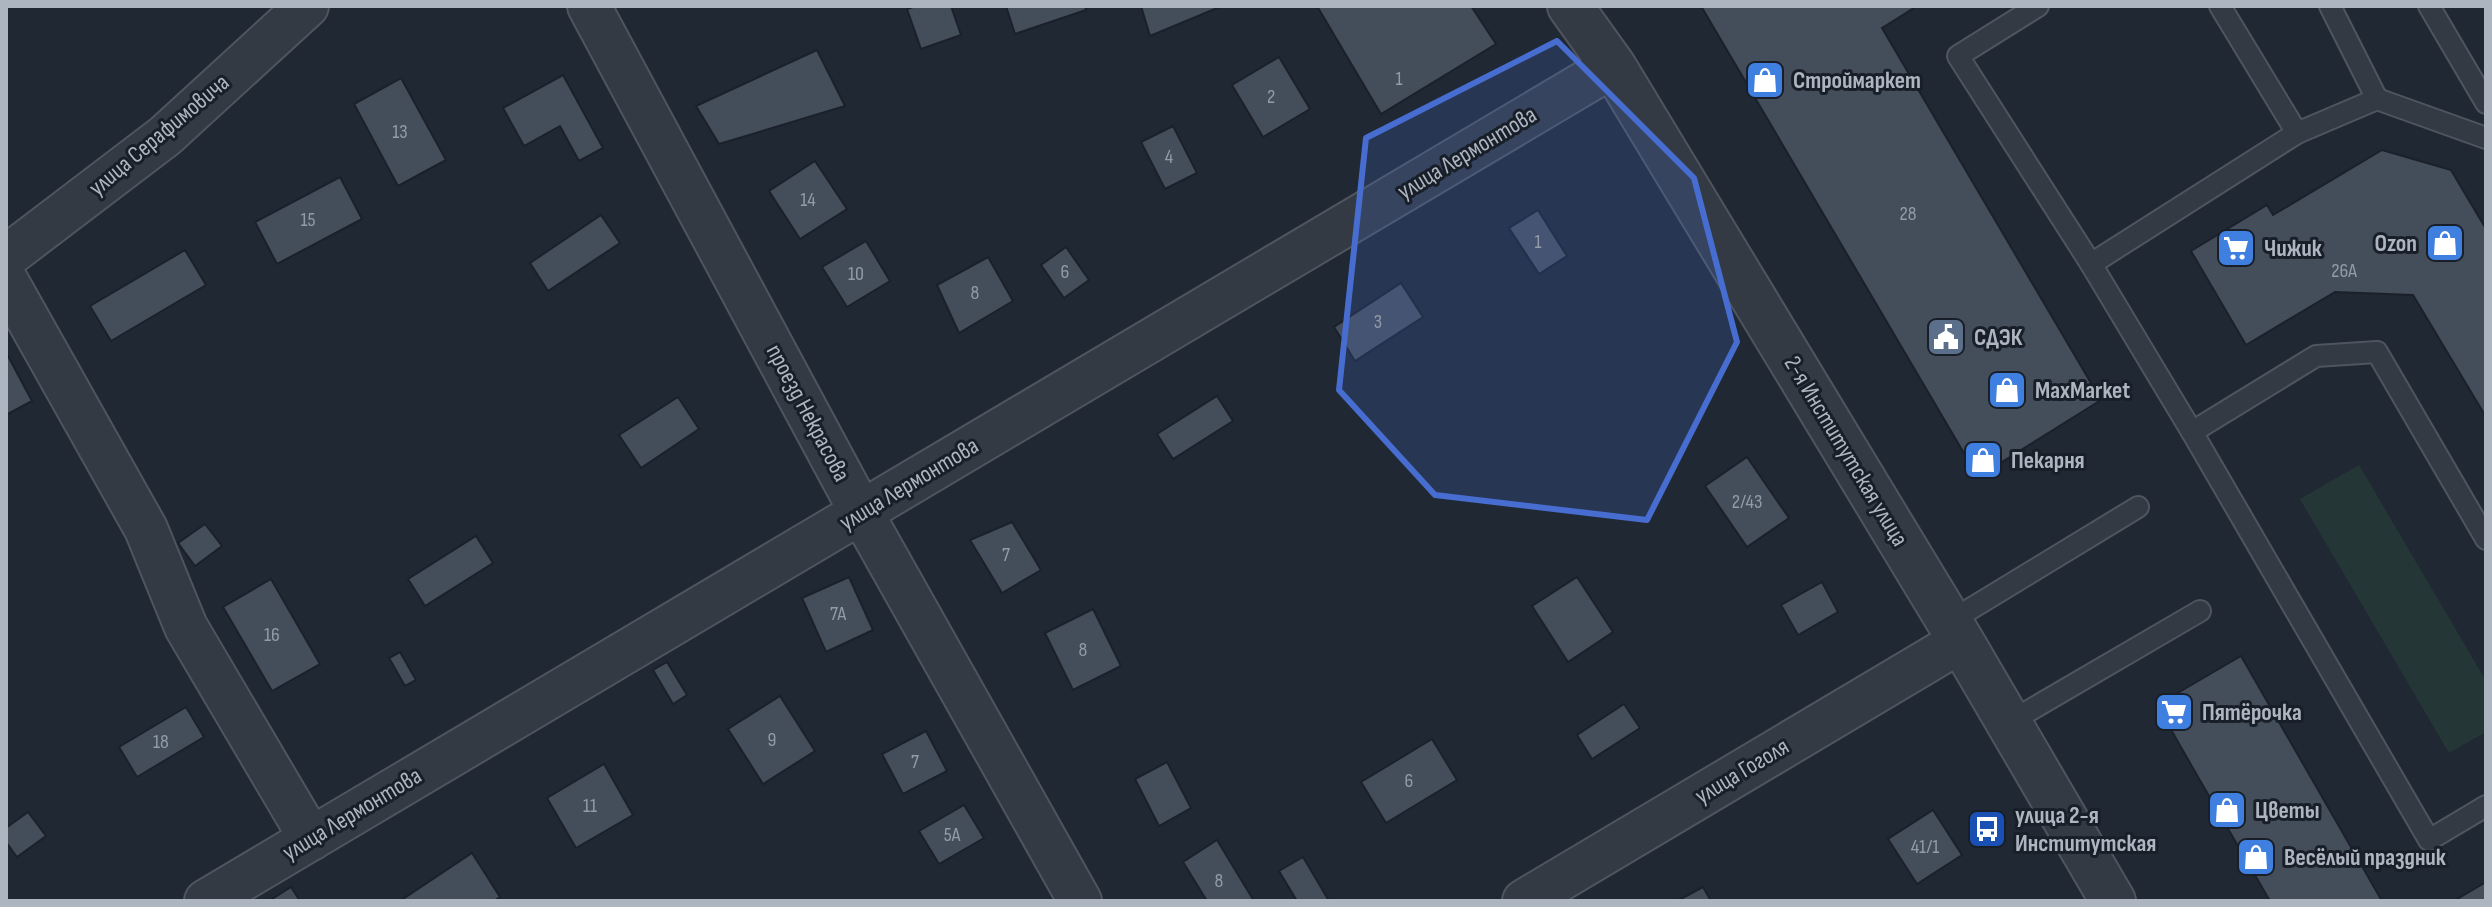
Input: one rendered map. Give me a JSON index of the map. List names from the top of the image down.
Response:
{
  "streets": {
    "street": [
      "улица Серафимовича",
      "улица Лермонтова",
      "проезд Некрасова",
      "2-я Институтская улица",
      "улица Гоголя"
    ]
  },
  "crossings": [
    ["улица Лермонтова", "проезд Некрасова"],
    ["улица Лермонтова", "2-я Институтская улица"],
    ["2-я Институтская улица", "улица Гоголя"]
  ],
  "places": {
    "shop": [
      "Строймаркет",
      "Ozon",
      "MaxMarket",
      "Пекарня",
      "Цветы",
      "Весёлый праздник"
    ],
    "supermarket": ["Чижик", "Пятёрочка"],
    "public building": ["СДЭК"],
    "bus stop": ["улица 2-я Институтская"]
  },
  "house_numbers": [
    "1",
    "2",
    "13",
    "4",
    "14",
    "28",
    "15",
    "1",
    "26А",
    "6",
    "10",
    "8",
    "3",
    "2/43",
    "7",
    "7А",
    "16",
    "8",
    "9",
    "18",
    "7",
    "6",
    "11",
    "5А",
    "41/1",
    "8"
  ]
}
